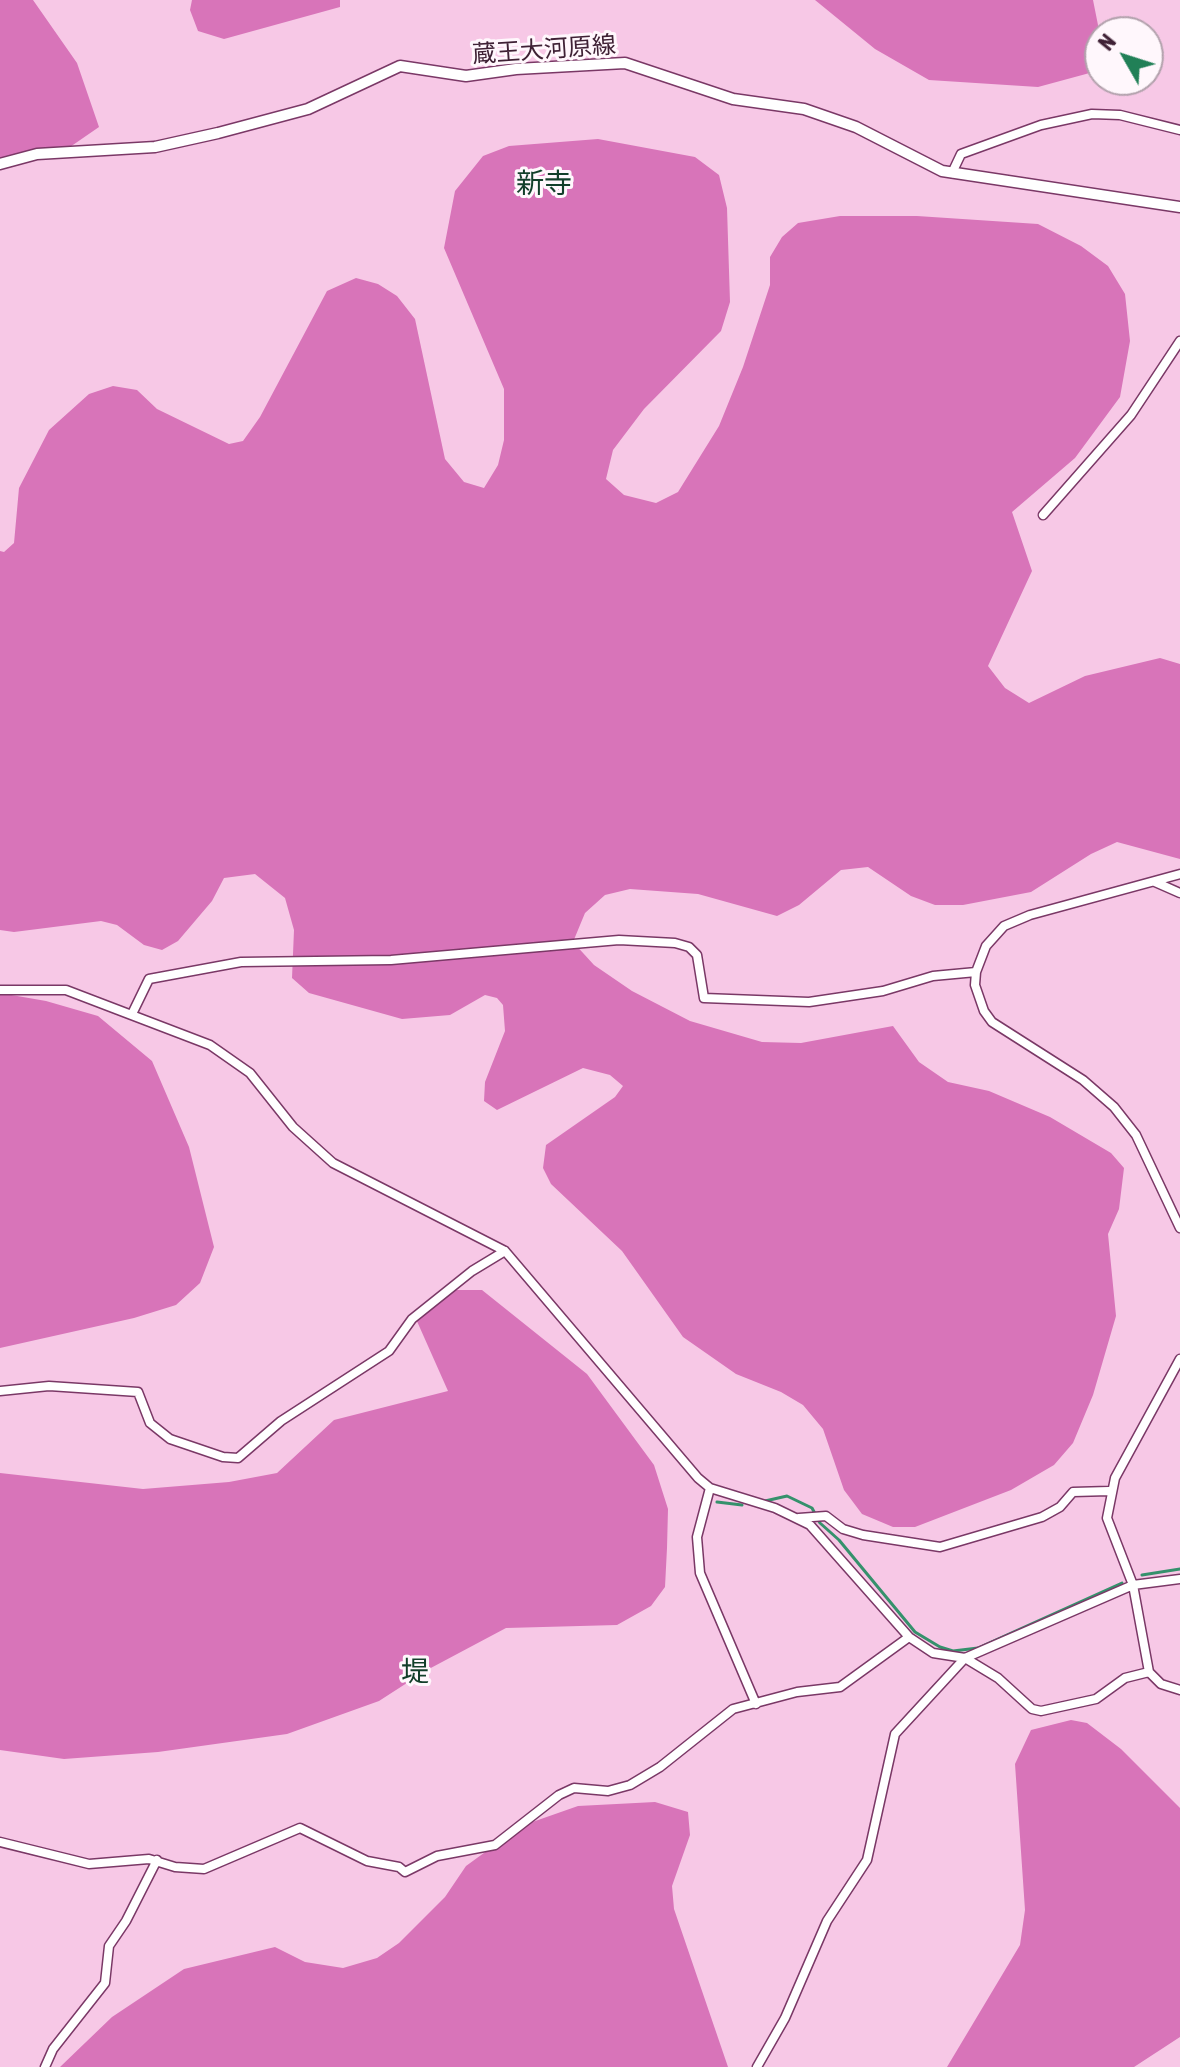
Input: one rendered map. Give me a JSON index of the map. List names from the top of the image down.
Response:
{
  "streets": {
    "main road": ["蔵王大河原線"]
  },
  "districts": ["新寺", "堤"],
  "north": "top left"
}
